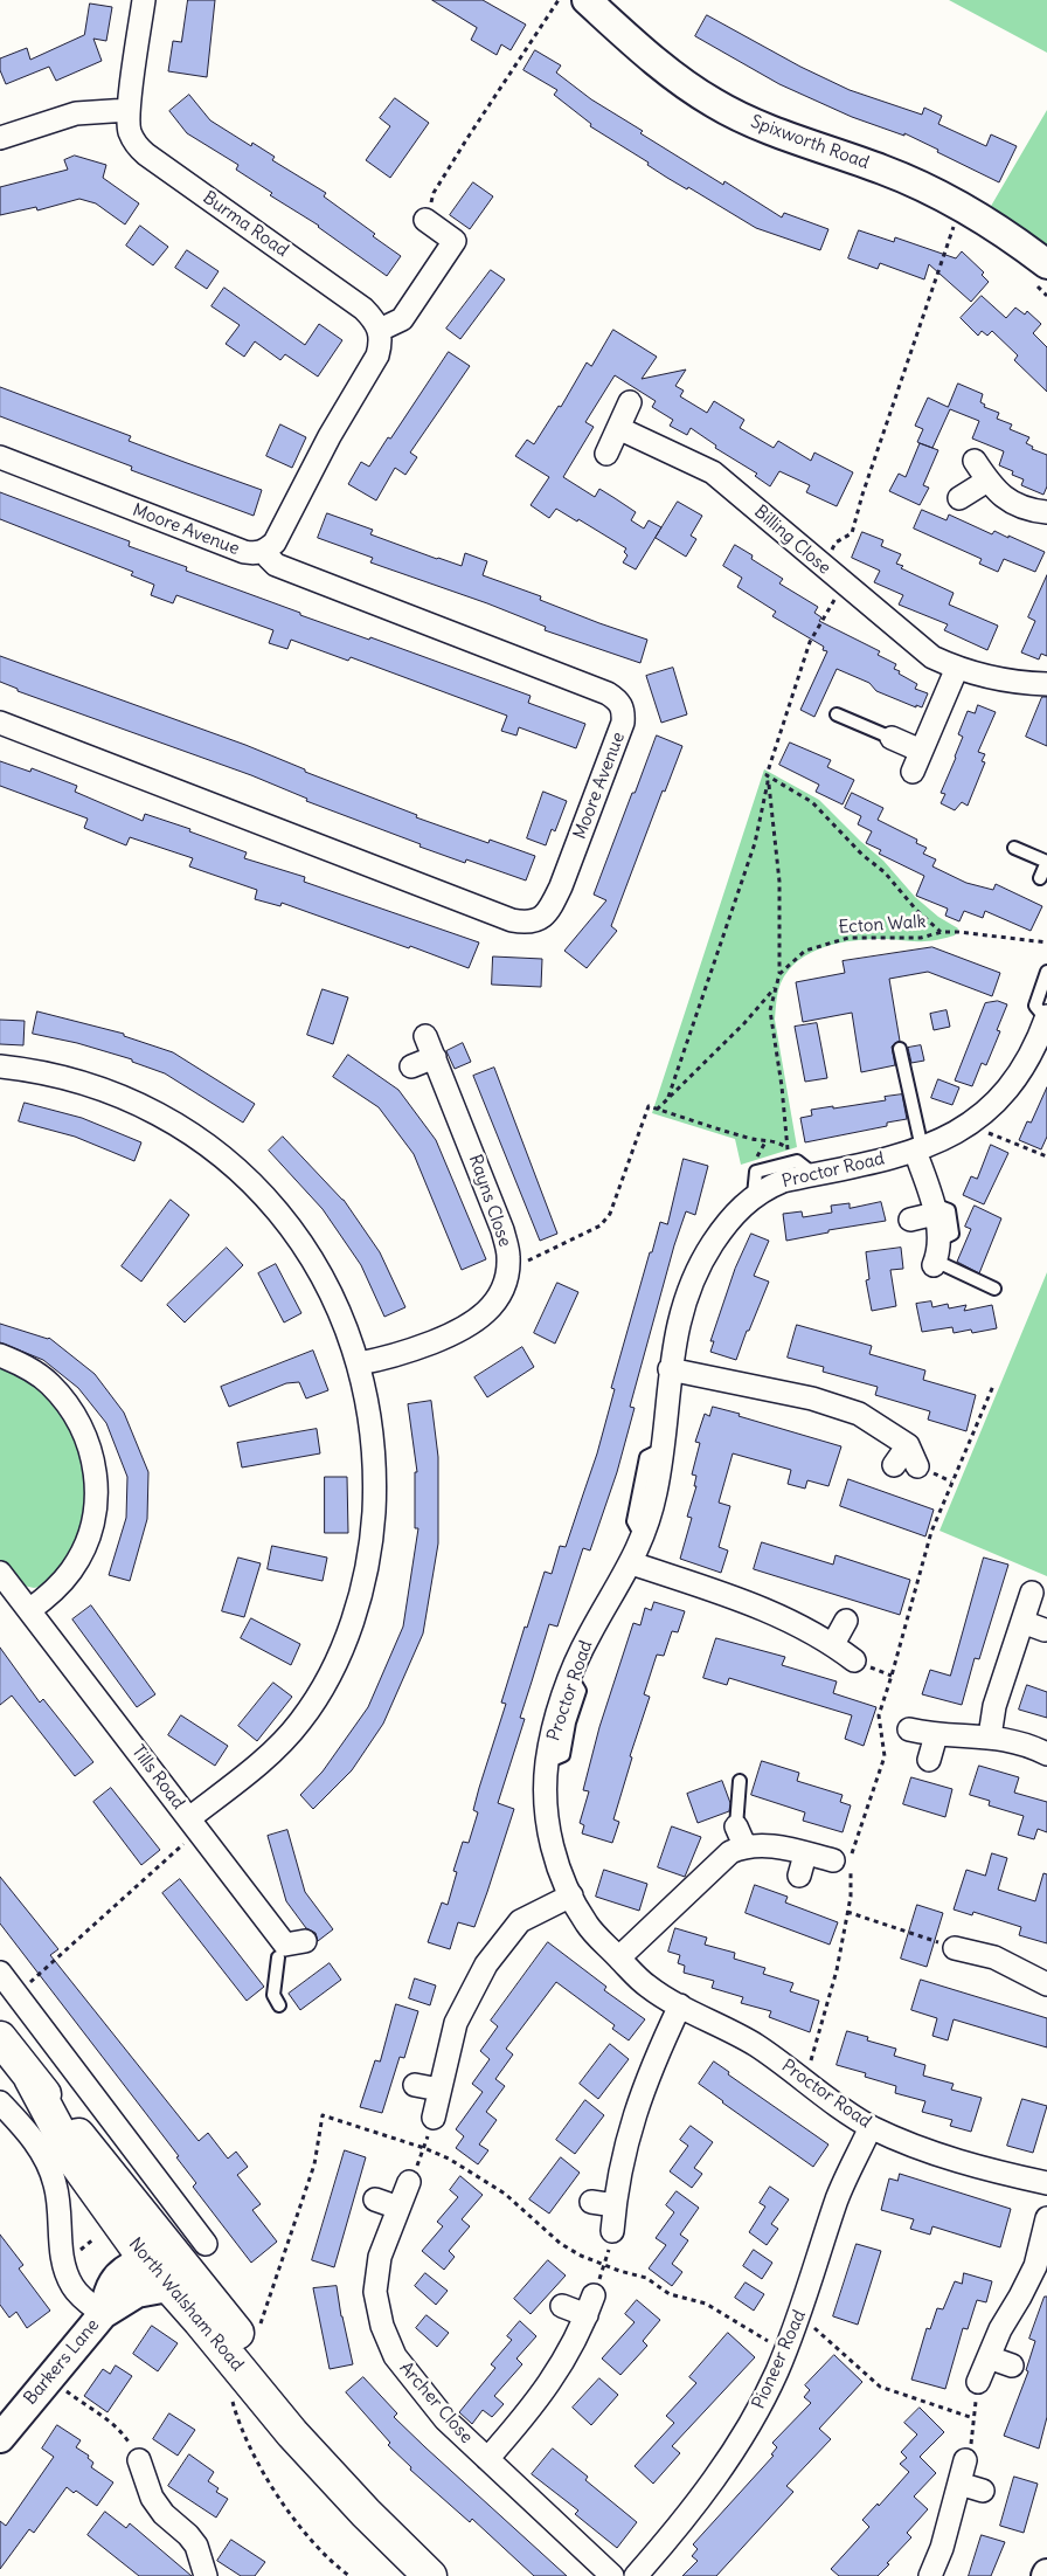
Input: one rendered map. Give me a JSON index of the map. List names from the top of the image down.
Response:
{
  "streets": {
    "main road": ["North Walsham Road"],
    "street": [
      "Spixworth Road",
      "Burma Road",
      "Moore Avenue",
      "Billing Close",
      "Proctor Road",
      "Rayns Close",
      "Tills Road",
      "Pioneer Road",
      "Barkers Lane",
      "Archer Close"
    ],
    "path": ["Ecton Walk"]
  },
  "crossings": [
    ["Proctor Road", "Pioneer Road"],
    ["North Walsham Road", "Barkers Lane"]
  ]
}
